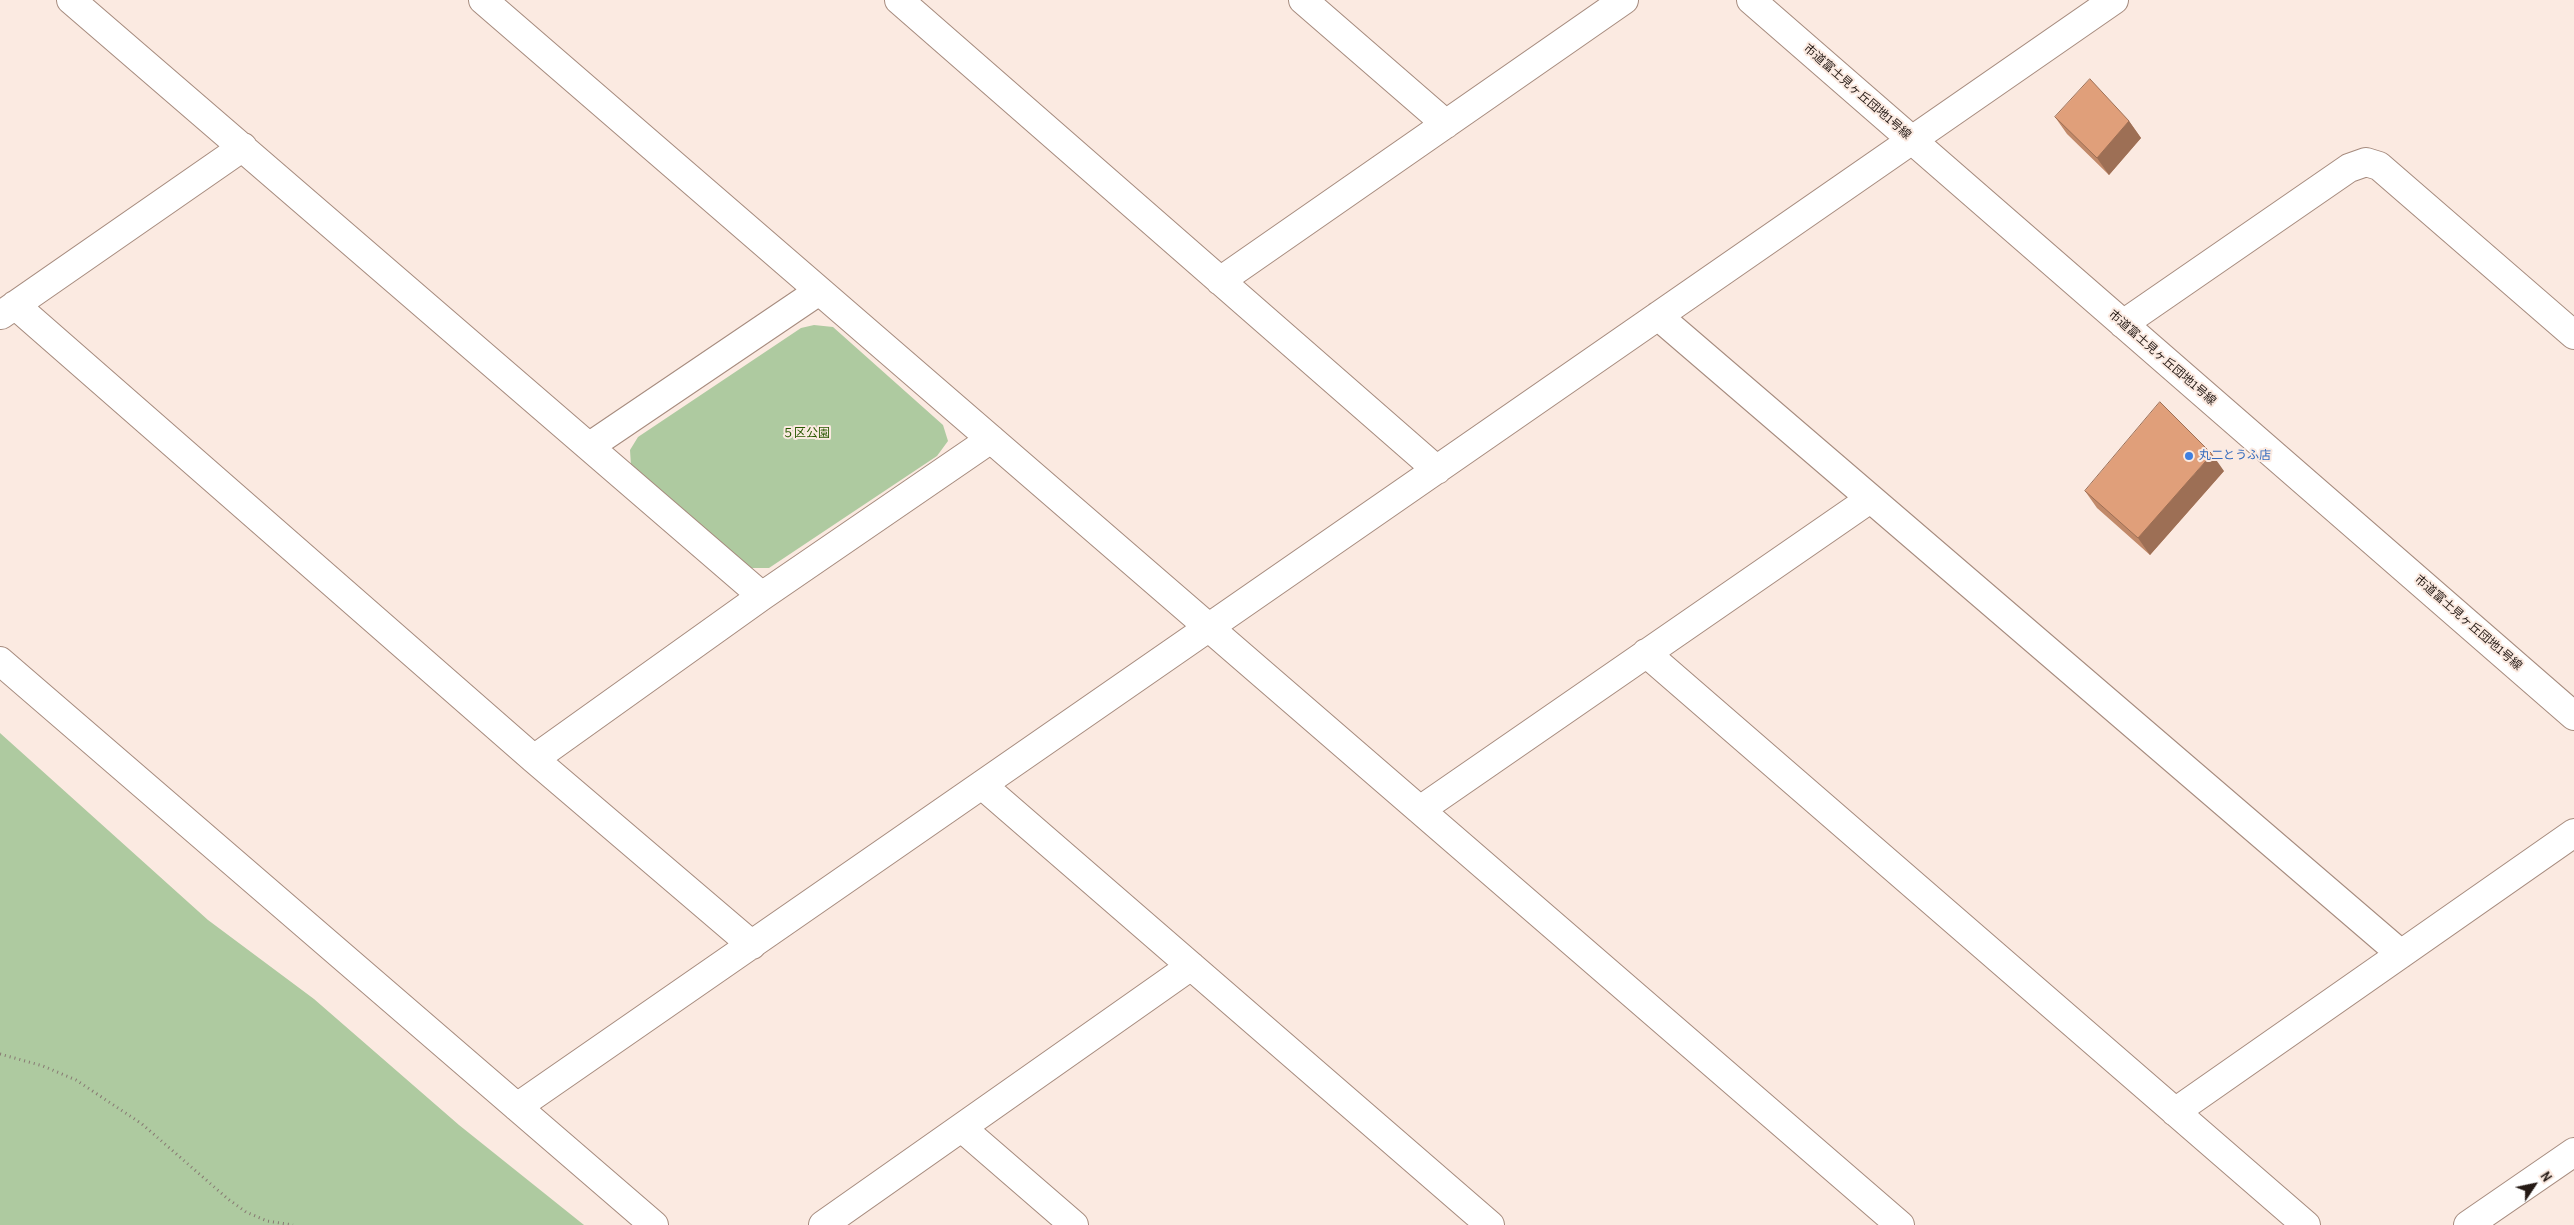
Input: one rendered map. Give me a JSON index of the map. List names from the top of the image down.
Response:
{
  "streets": {
    "street": ["市道富士見ヶ丘団地1号線"]
  },
  "parks": ["５区公園"],
  "places": ["丸二とうふ店"],
  "north": "top right"
}
